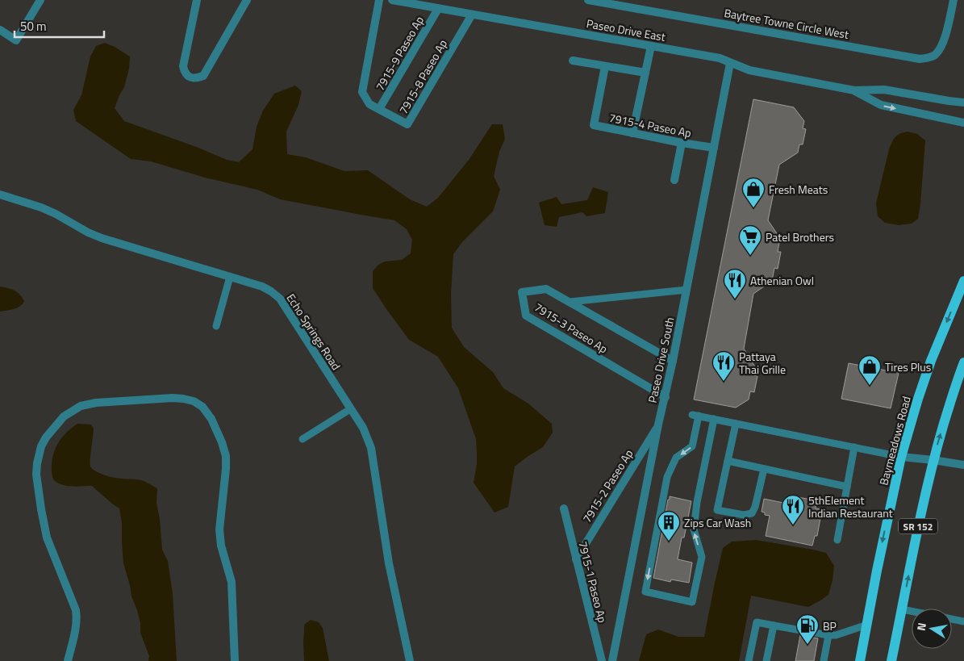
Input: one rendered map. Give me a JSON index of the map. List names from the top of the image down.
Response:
{
  "streets": {
    "main road": ["Baymeadows Road", "SR 152"],
    "street": [
      "Baytree Towne Circle West",
      "Paseo Drive East",
      "7915-9 Paseo Ap",
      "7915-8 Paseo Ap",
      "7915-4 Paseo Ap",
      "7915-3 Paseo Ap",
      "Echo Springs Road",
      "Paseo Drive South",
      "7915-2 Paseo Ap",
      "7915-1 Paseo Ap"
    ]
  },
  "crossings": [
    ["Paseo Drive East", "7915-9 Paseo Ap"],
    ["Paseo Drive East", "7915-8 Paseo Ap"],
    ["Paseo Drive East", "Paseo Drive South"],
    ["7915-9 Paseo Ap", "7915-8 Paseo Ap"],
    ["7915-4 Paseo Ap", "Paseo Drive South"],
    ["7915-3 Paseo Ap", "Paseo Drive South"],
    ["Paseo Drive South", "7915-2 Paseo Ap"],
    ["7915-2 Paseo Ap", "7915-1 Paseo Ap"]
  ],
  "places": {
    "shop": ["Fresh Meats", "Tires Plus"],
    "supermarket": ["Patel Brothers"],
    "restaurant": ["Athenian Owl", "Pattaya Thai Grille", "5thElement Indian Restaurant"],
    "building": ["Zips Car Wash"],
    "fuel station": ["BP"]
  },
  "scale_bar": "50 m",
  "north": "left"
}
